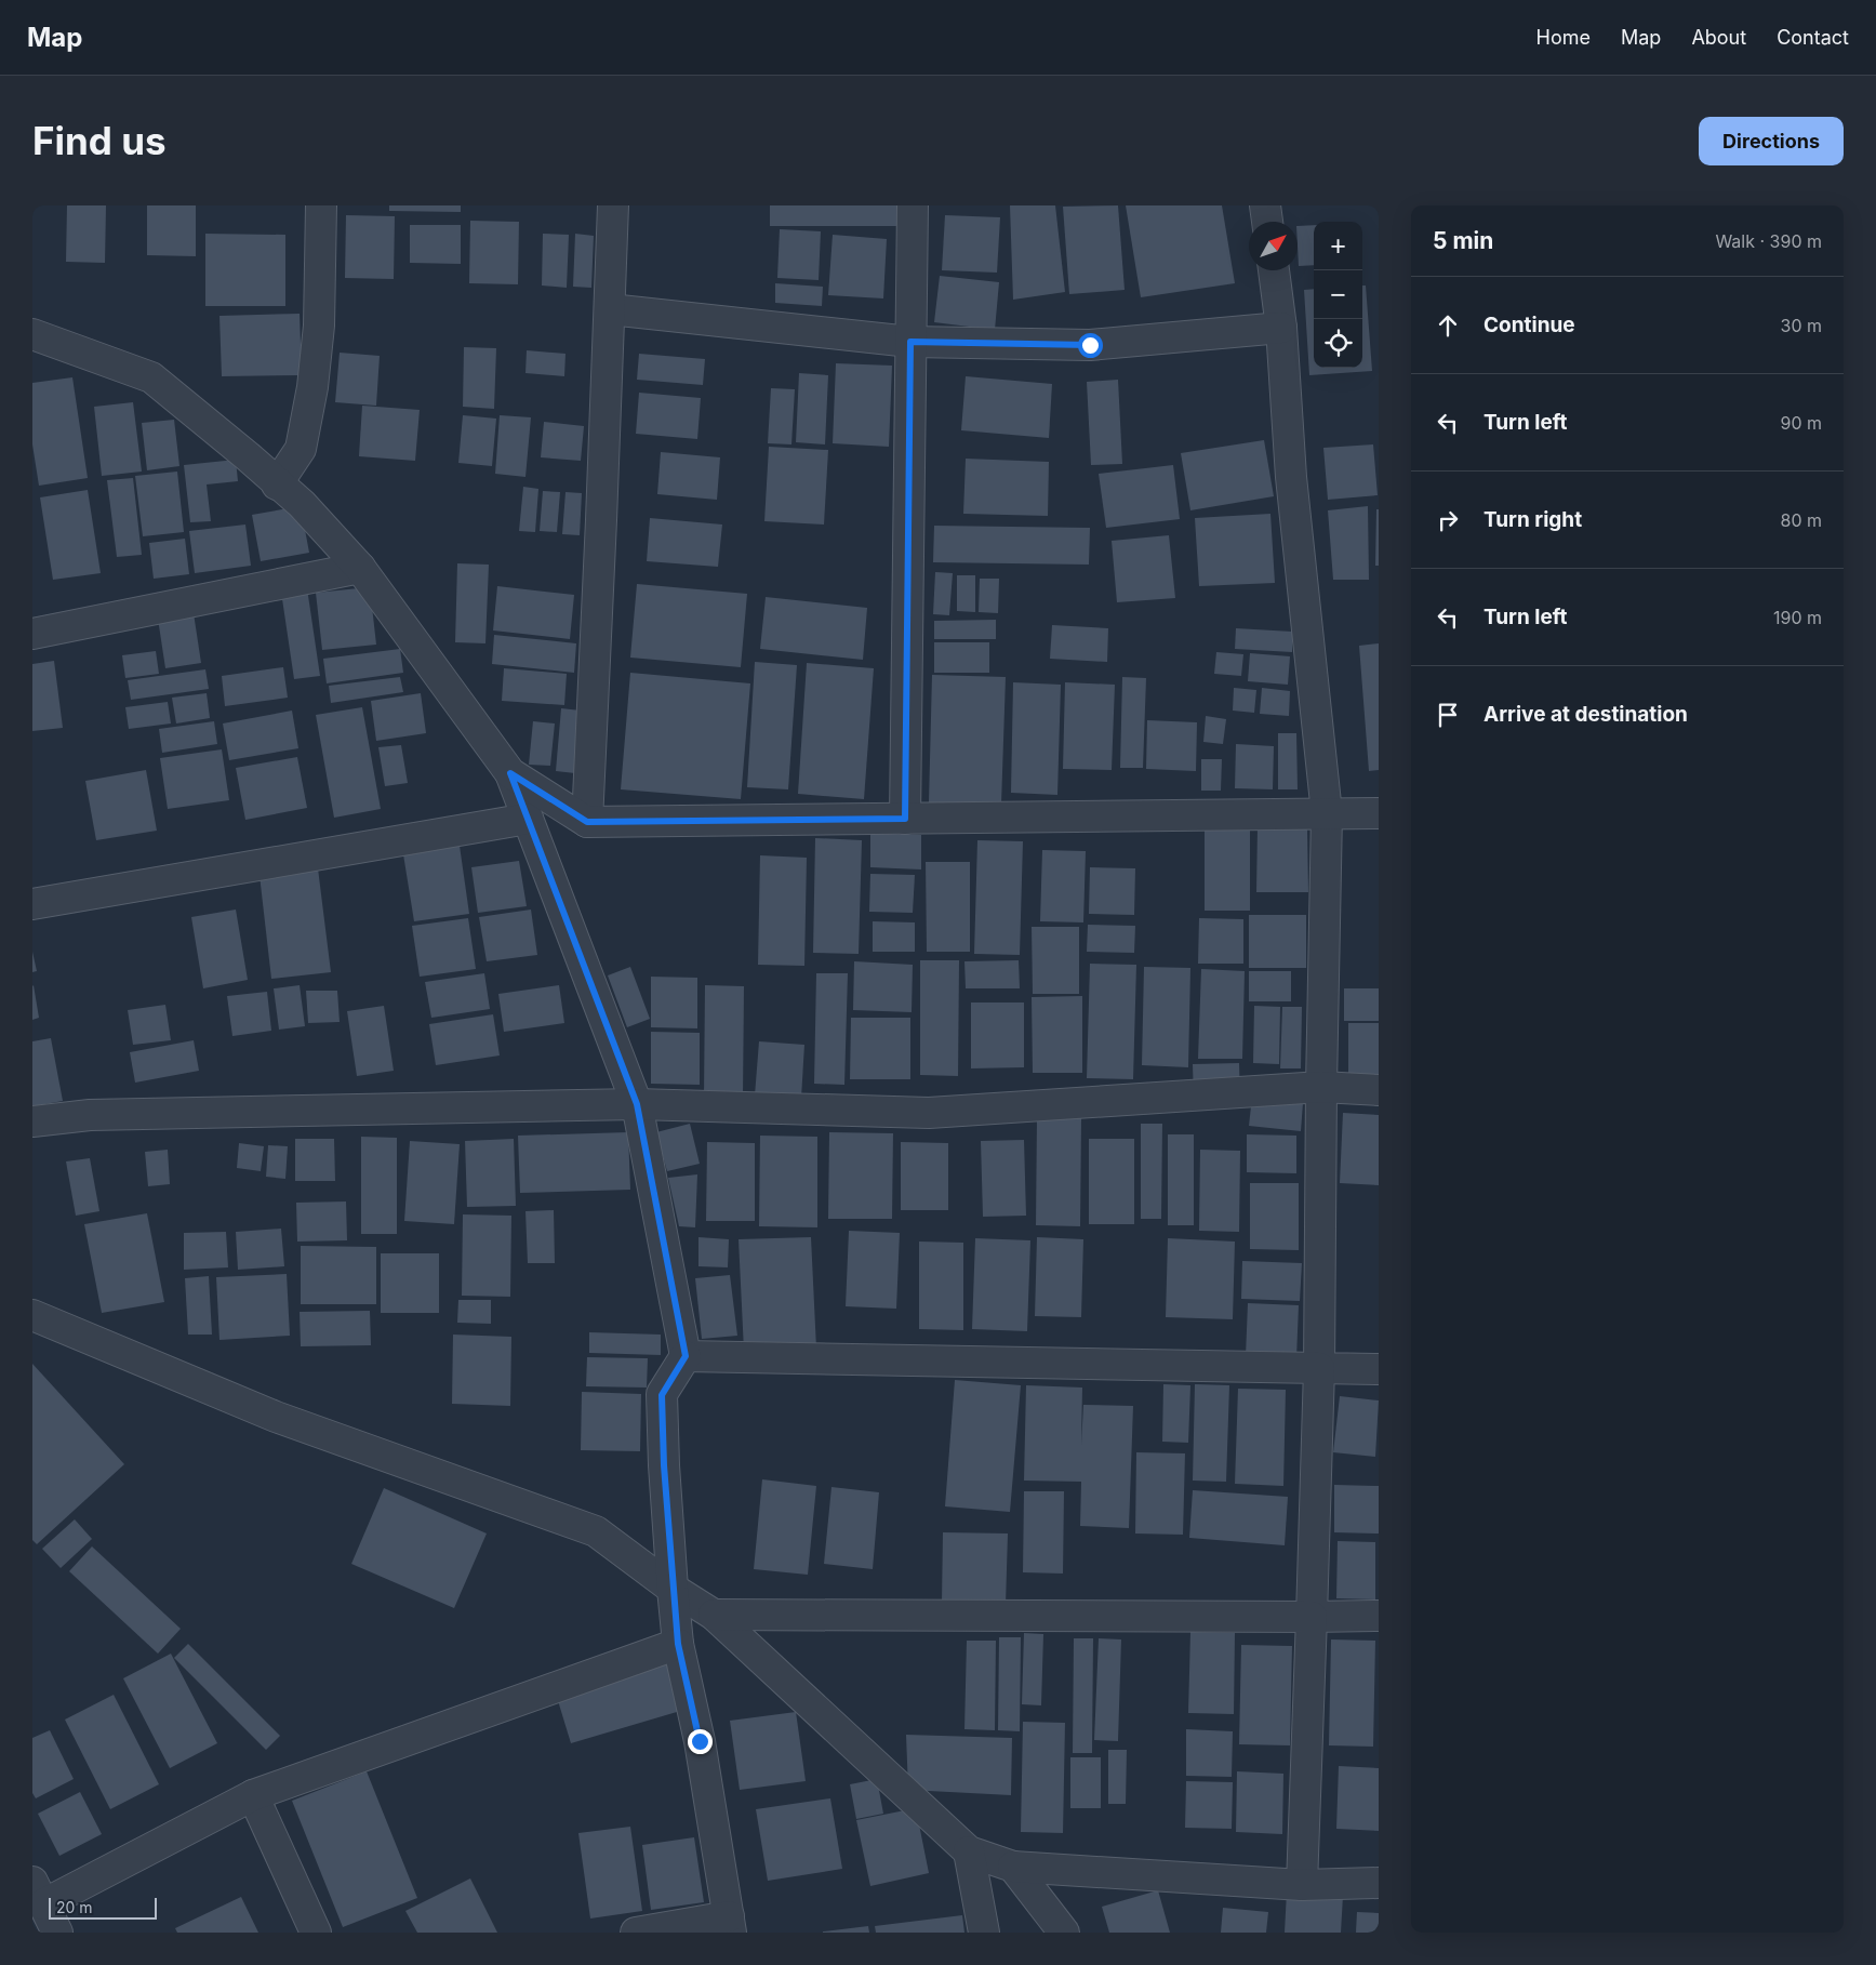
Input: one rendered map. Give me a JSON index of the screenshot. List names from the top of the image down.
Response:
{
  "scale_bar": "20 m",
  "north": "top right",
  "page": {
    "header": "Map",
    "nav": [
      "Home",
      "Map",
      "About",
      "Contact"
    ],
    "buttons": "Directions",
    "title": "Find us",
    "heading": ["5 min", "Walk · 390 m"],
    "map_buttons": ["+", "−"],
    "list": [
      ["Continue", "30 m"],
      ["Turn left", "90 m"],
      ["Turn right", "80 m"],
      ["Turn left", "190 m"],
      "Arrive at destination"
    ],
    "scale": "20 m"
  }
}
